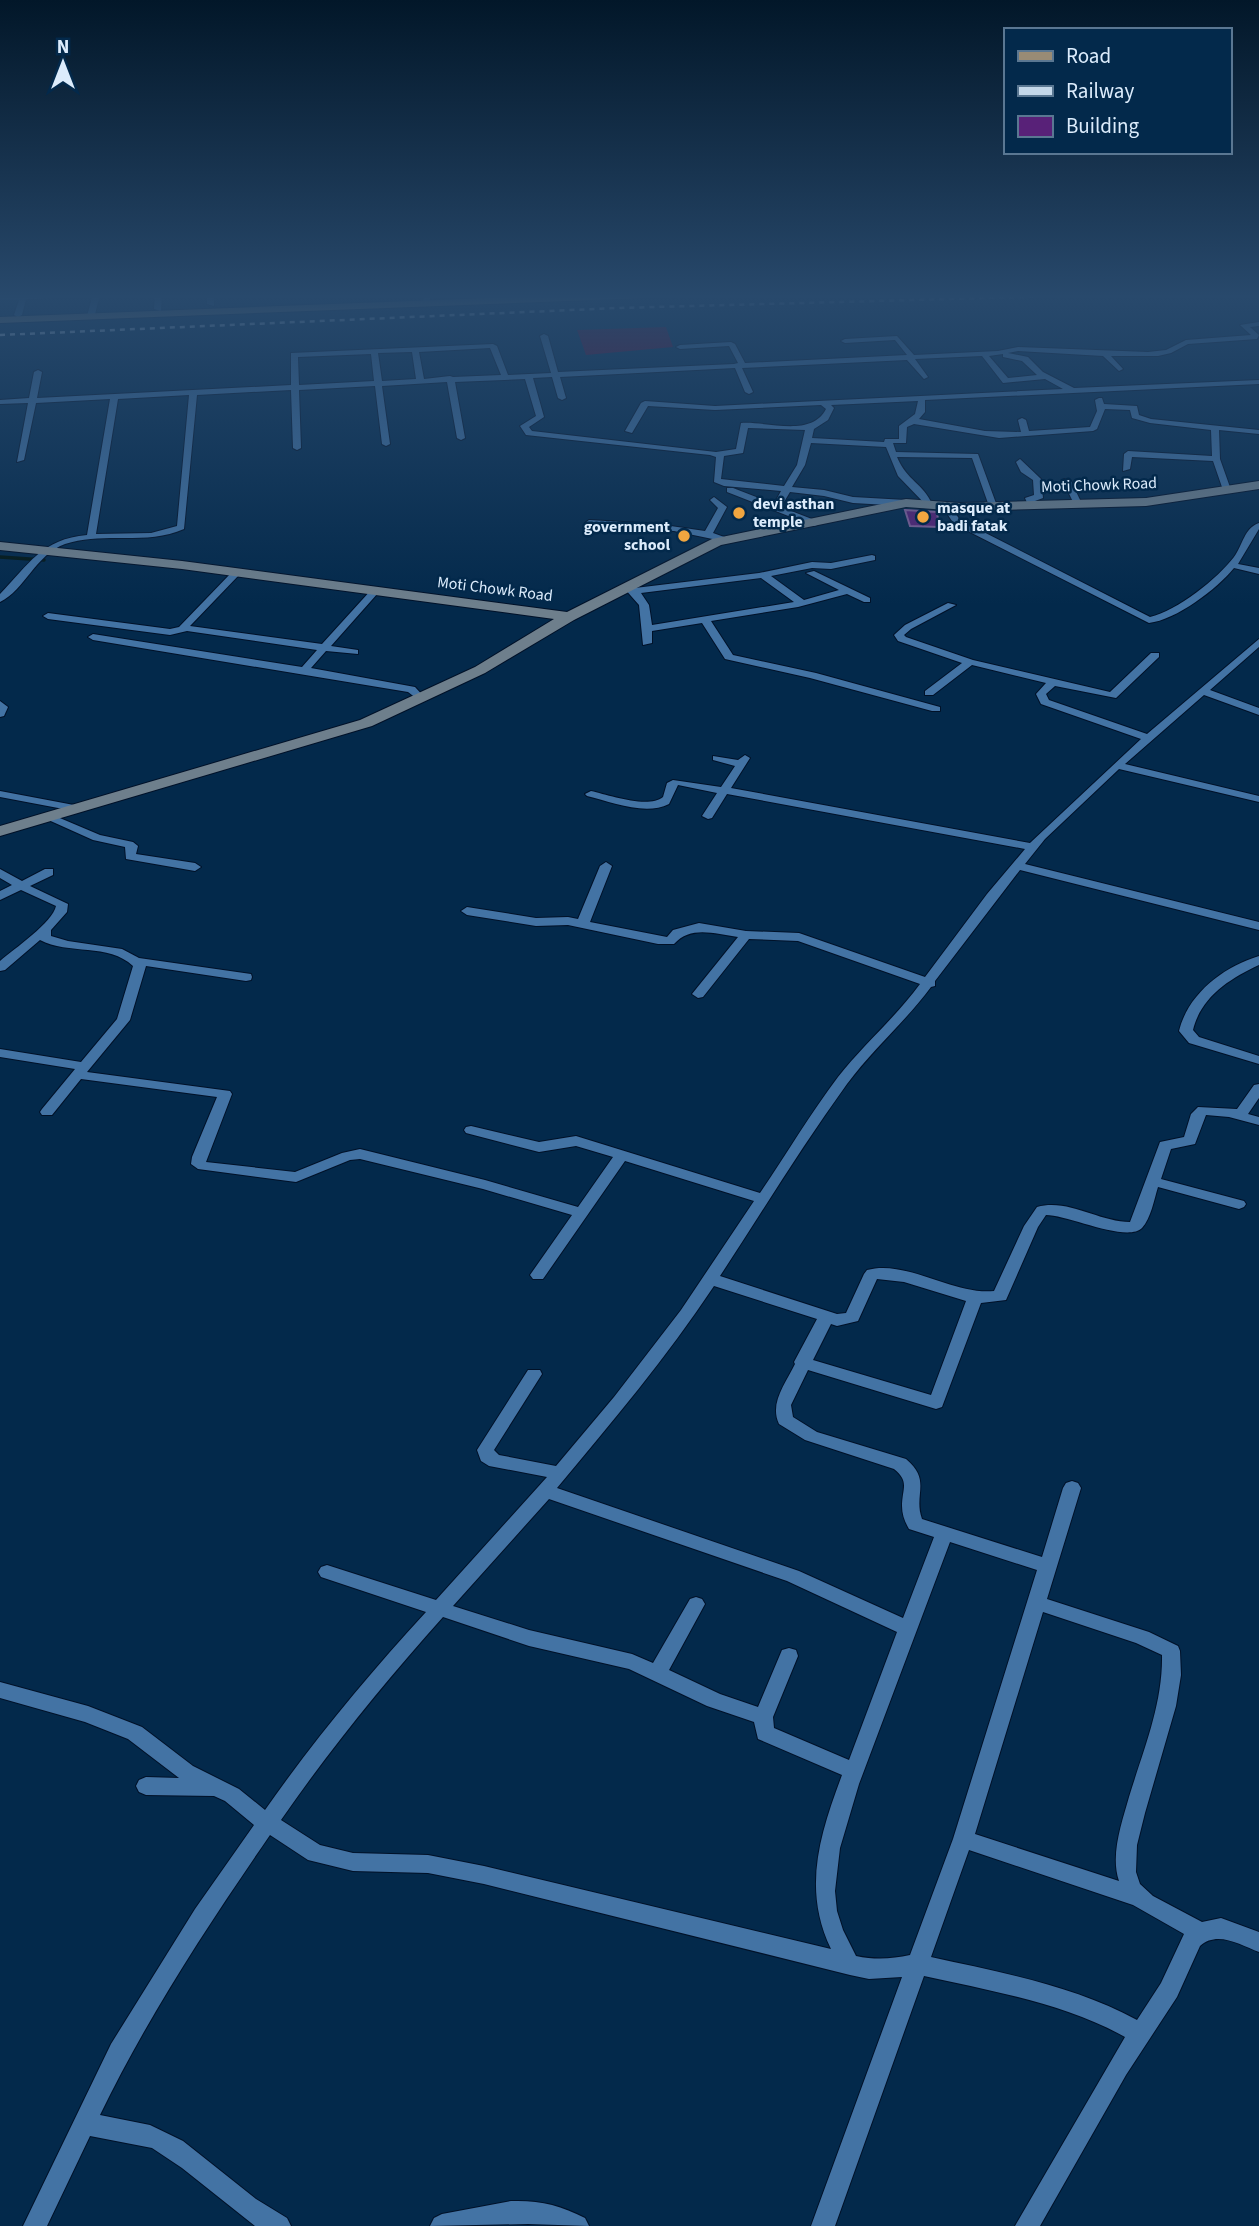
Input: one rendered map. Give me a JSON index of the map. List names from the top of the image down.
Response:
{
  "streets": {
    "street": ["Moti Chowk Road"]
  },
  "places": ["devi asthan temple", "masque at badi fatak", "government school"],
  "legend": ["Road", "Railway", "Building"],
  "north": "top"
}
